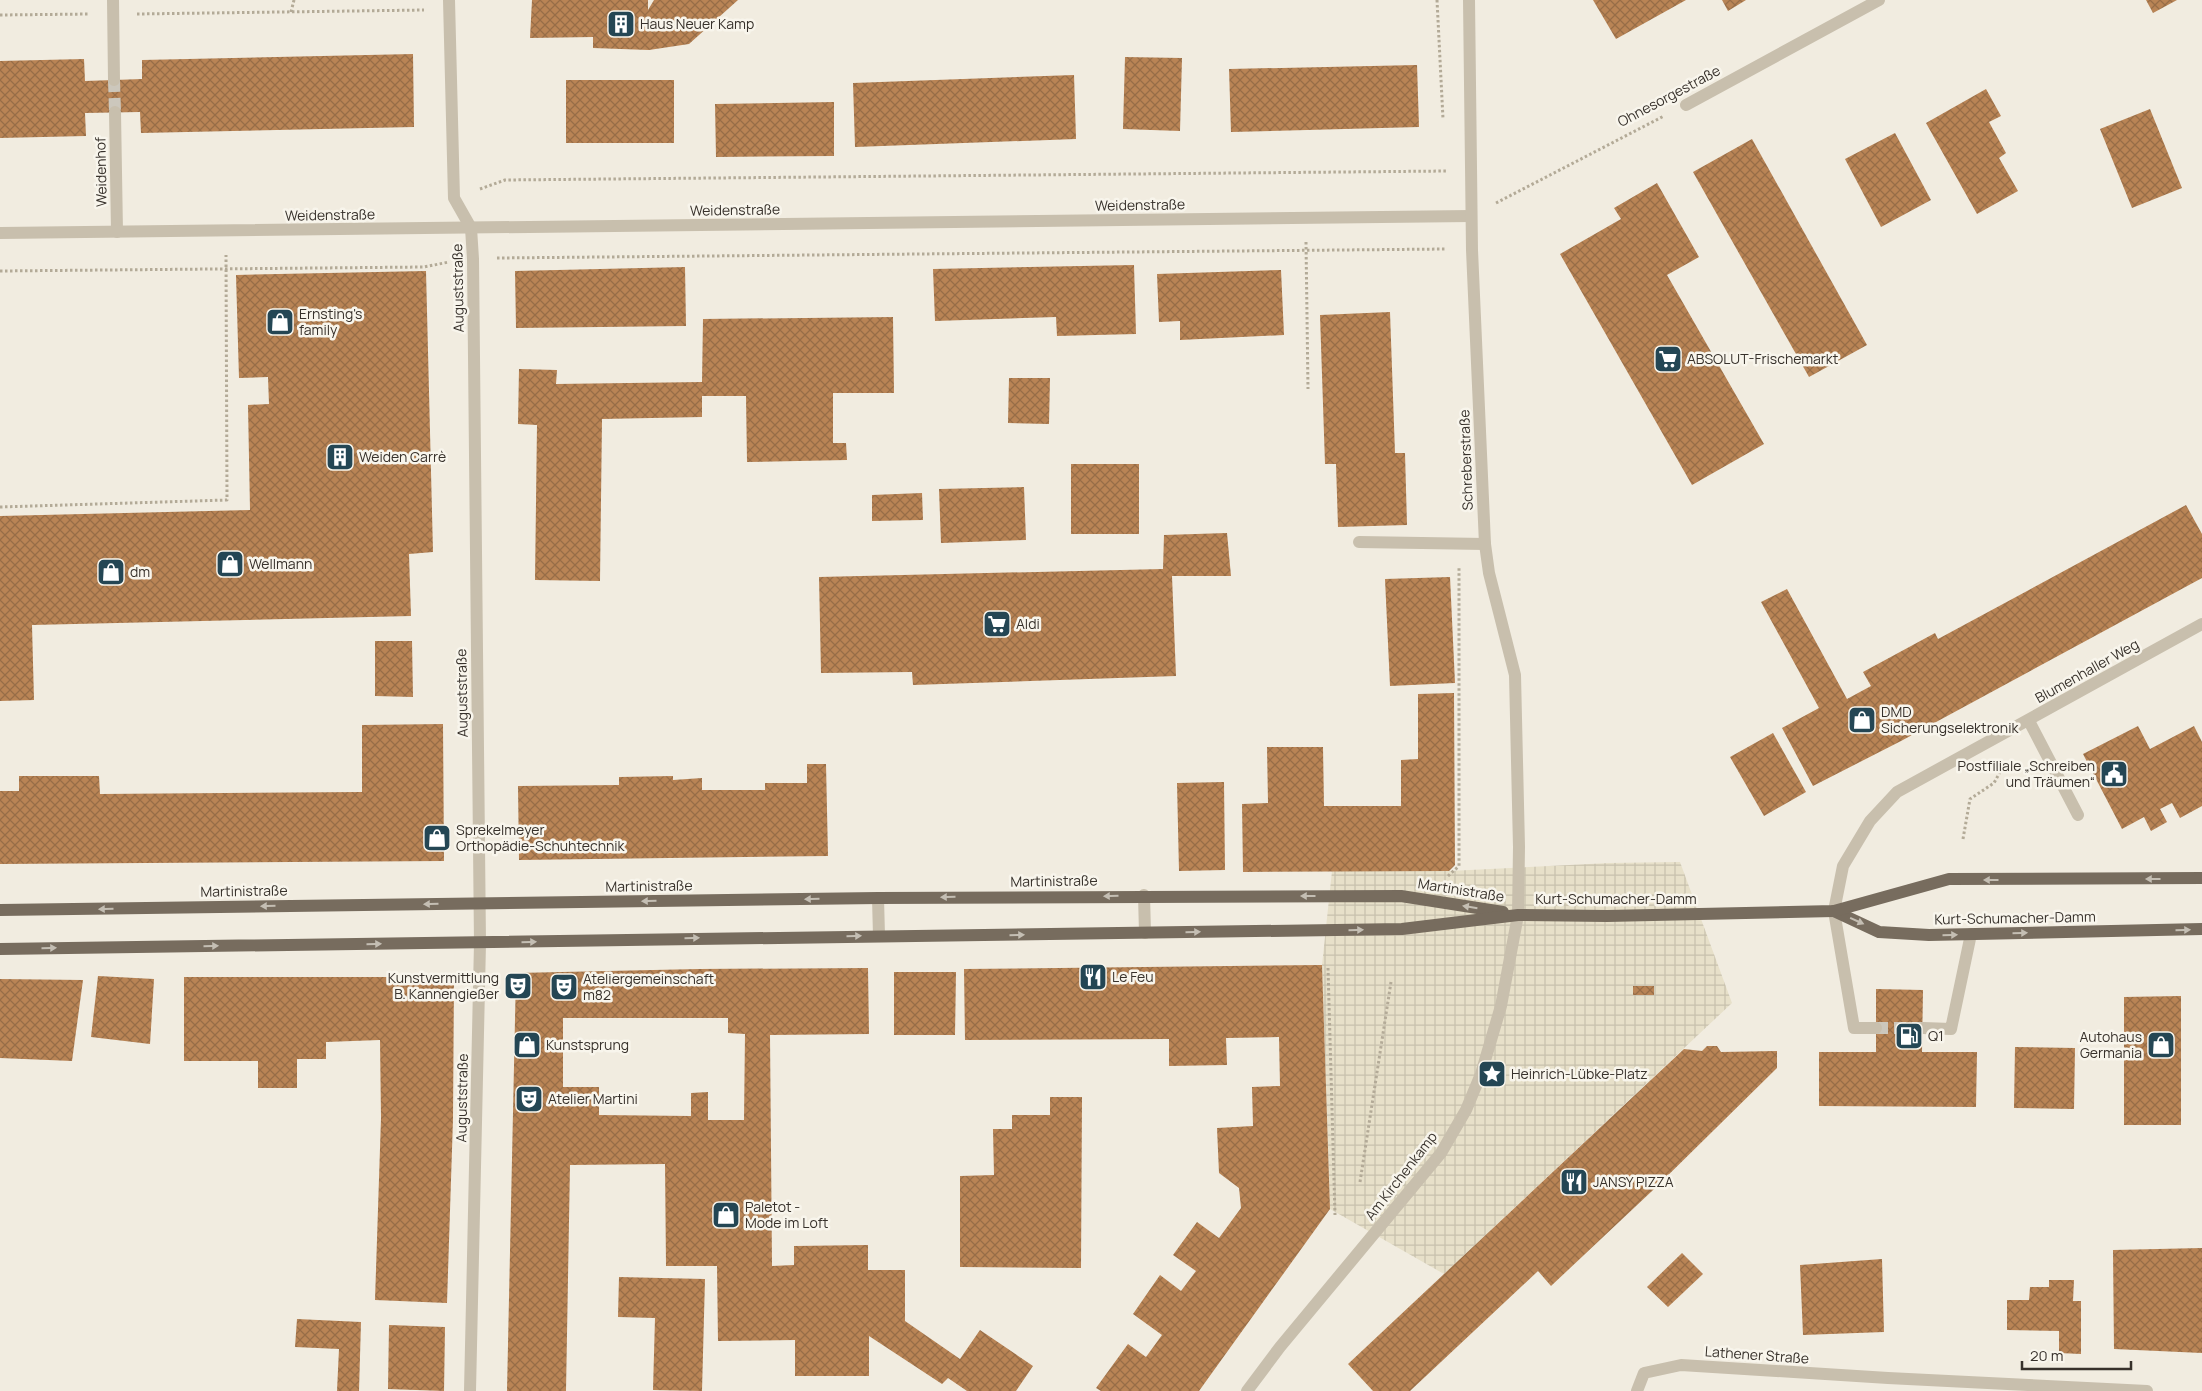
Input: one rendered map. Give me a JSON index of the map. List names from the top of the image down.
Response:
{
  "streets": {
    "main road": ["Martinistraße", "Kurt-Schumacher-Damm"],
    "street": [
      "Ohnesorgestraße",
      "Weidenhof",
      "Weidenstraße",
      "Auguststraße",
      "Schreberstraße",
      "Blumenhaller Weg",
      "Am Kirchenkamp",
      "Lathener Straße"
    ]
  },
  "crossings": [
    ["Ohnesorgestraße", "Weidenstraße"],
    ["Ohnesorgestraße", "Schreberstraße"],
    ["Weidenhof", "Weidenstraße"],
    ["Weidenstraße", "Auguststraße"],
    ["Weidenstraße", "Schreberstraße"],
    ["Auguststraße", "Martinistraße"],
    ["Schreberstraße", "Martinistraße"],
    ["Schreberstraße", "Kurt-Schumacher-Damm"],
    ["Schreberstraße", "Am Kirchenkamp"],
    ["Blumenhaller Weg", "Kurt-Schumacher-Damm"],
    ["Martinistraße", "Kurt-Schumacher-Damm"],
    ["Martinistraße", "Am Kirchenkamp"],
    ["Kurt-Schumacher-Damm", "Am Kirchenkamp"]
  ],
  "places": {
    "building": ["Haus Neuer Kamp", "Weiden Carrè"],
    "shop": [
      "Ernsting's family",
      "Wellmann",
      "dm",
      "DMD Sicherungselektronik",
      "Sprekelmeyer Orthopädie-Schuhtechnik",
      "Kunstsprung",
      "Autohaus Germania",
      "Paletot - Mode im Loft"
    ],
    "supermarket": ["ABSOLUT-Frischemarkt", "Aldi"],
    "public building": ["Postfiliale „Schreiben und Träumen“"],
    "restaurant": ["Le Feu", "JANSY PIZZA"],
    "theatre": ["Kunstvermittlung B. Kannengießer", "Ateliergemeinschaft m82", "Atelier Martini"],
    "fuel station": ["Q1"],
    "place": ["Heinrich-Lübke-Platz"]
  },
  "scale_bar": "20 m"
}
